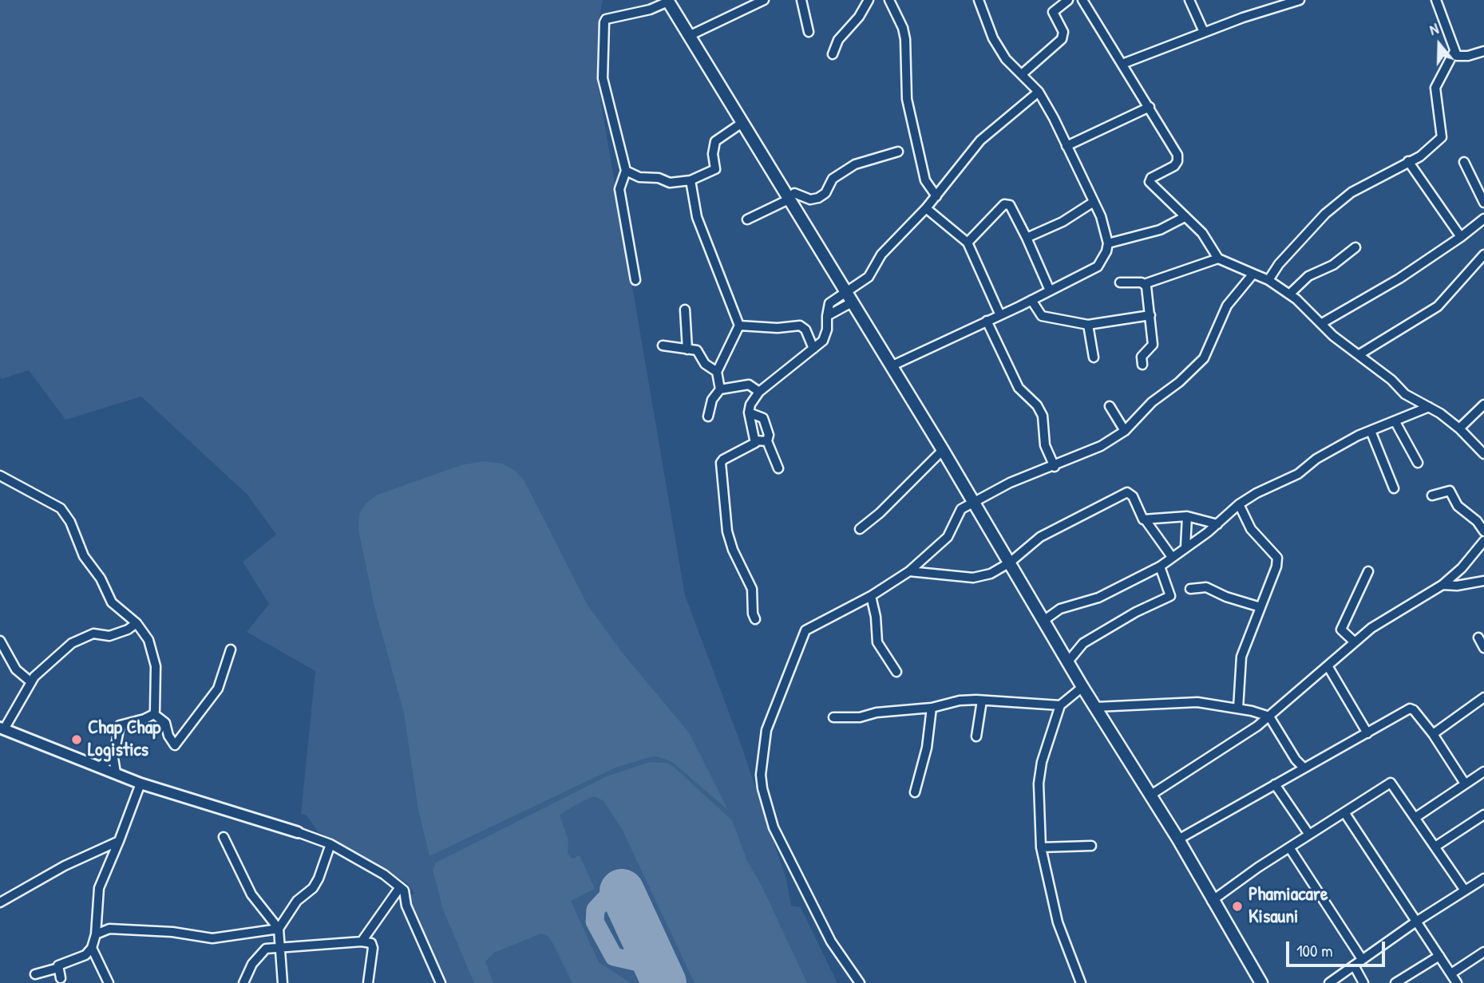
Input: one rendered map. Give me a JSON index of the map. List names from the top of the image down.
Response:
{
  "places": ["Chap Chap Logistics", "Phamiacare Kisauni"],
  "scale_bar": "100 m",
  "north": "top"
}
